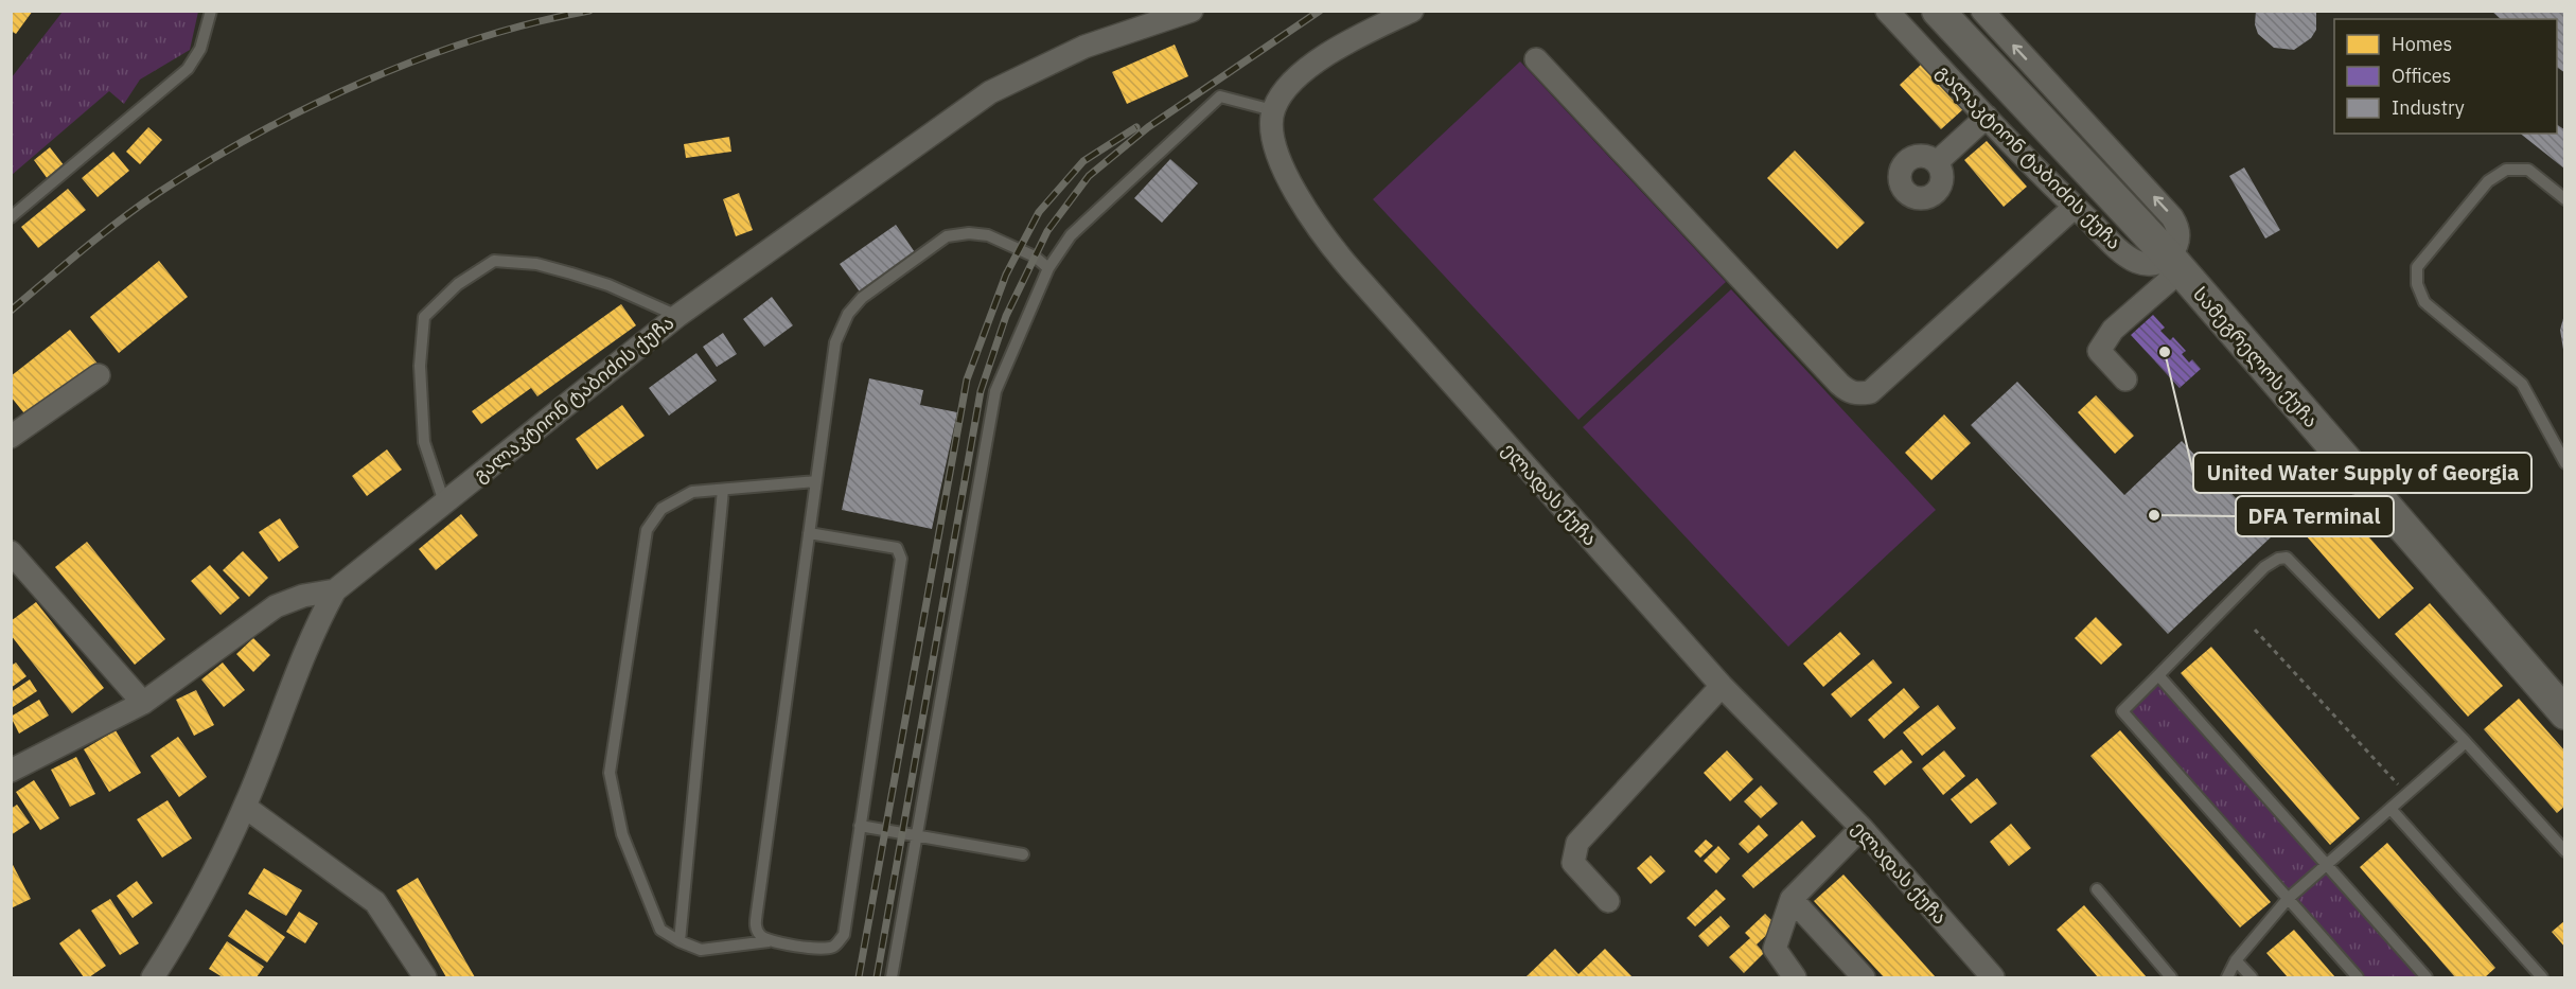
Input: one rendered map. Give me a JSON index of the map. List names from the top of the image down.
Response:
{
  "streets": {
    "main road": ["სამეგრელოს ქუჩა"],
    "street": ["გალაკტიონ ტაბიძის ქუჩა", "ელადას ქუჩა"]
  },
  "crossings": [
    ["გალაკტიონ ტაბიძის ქუჩა", "სამეგრელოს ქუჩა"]
  ],
  "places": ["United Water Supply of Georgia", "DFA Terminal"],
  "legend": ["Homes", "Offices", "Industry"]
}
